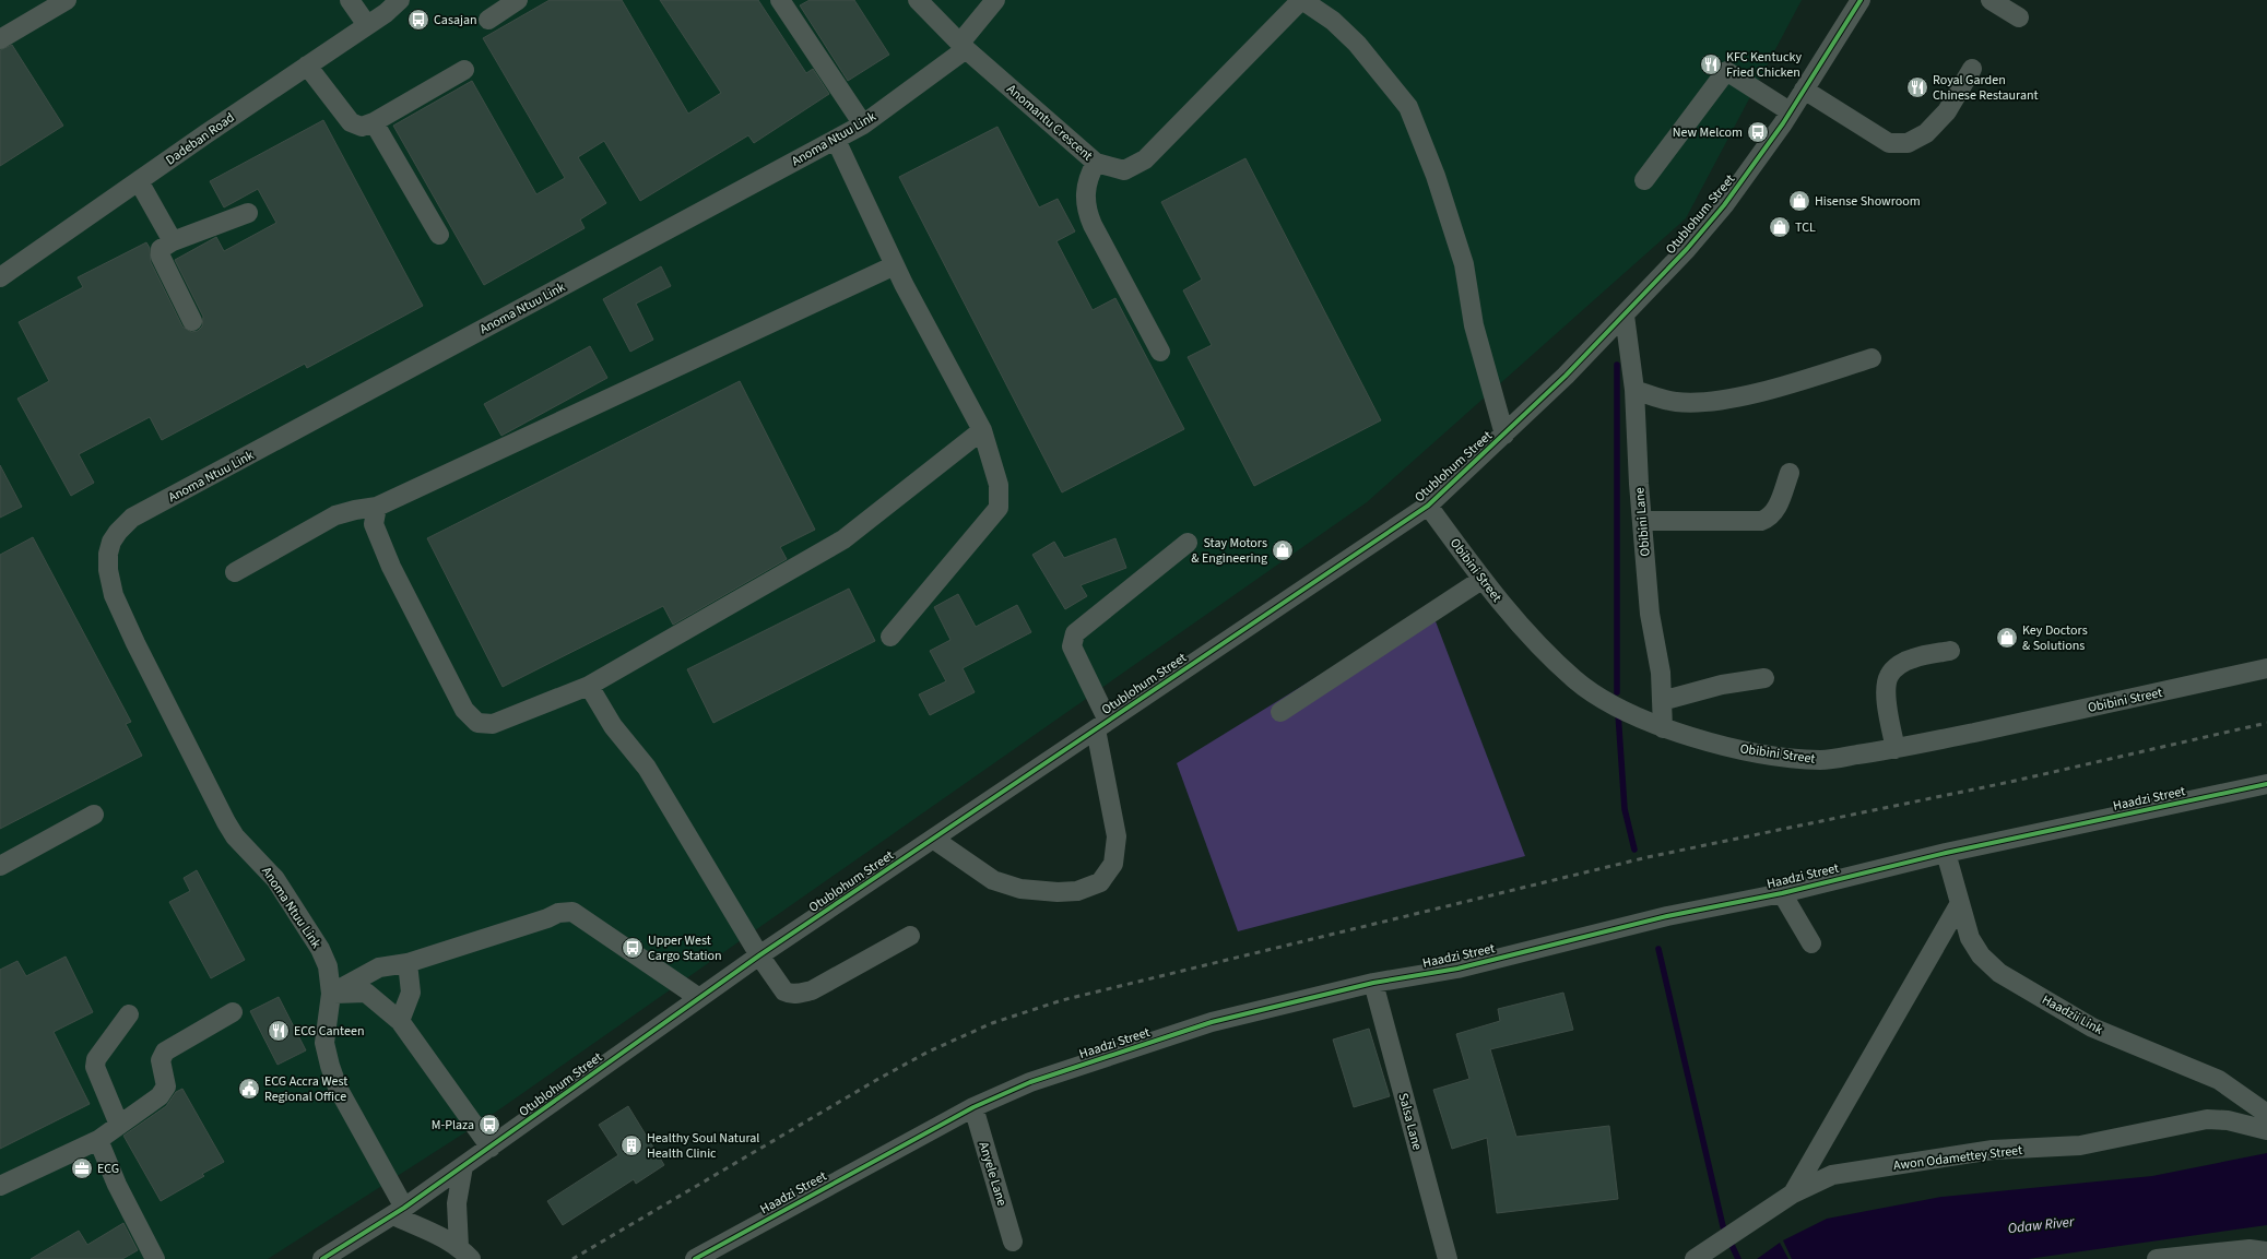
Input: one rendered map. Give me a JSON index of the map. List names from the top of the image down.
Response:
{
  "streets": {
    "street": [
      "Anomantu Crescent",
      "Dadeban Road",
      "Anoma Ntuu Link",
      "Otublohum Street",
      "Obibini Lane",
      "Obibini Street",
      "Haadzi Street",
      "Haadzii Link",
      "Salsa Lane",
      "Awon Odamettey Street",
      "Anyele Lane"
    ]
  },
  "crossings": [
    ["Anomantu Crescent", "Anoma Ntuu Link"],
    ["Anoma Ntuu Link", "Otublohum Street"],
    ["Otublohum Street", "Obibini Lane"],
    ["Otublohum Street", "Obibini Street"],
    ["Obibini Lane", "Obibini Street"],
    ["Haadzi Street", "Haadzii Link"],
    ["Haadzi Street", "Salsa Lane"],
    ["Haadzi Street", "Anyele Lane"]
  ],
  "water": ["Odaw River"],
  "places": {
    "bus stop": [
      "Casajan",
      "New Melcom",
      "Upper West Cargo Station",
      "M-Plaza"
    ],
    "restaurant": ["KFC Kentucky Fried Chicken", "Royal Garden Chinese Restaurant", "ECG Canteen"],
    "shop": [
      "Hisense Showroom",
      "TCL",
      "Stay Motors & Engineering",
      "Key Doctors & Solutions"
    ],
    "public building": ["ECG Accra West Regional Office"],
    "building": ["Healthy Soul Natural Health Clinic"],
    "office": ["ECG"]
  }
}
